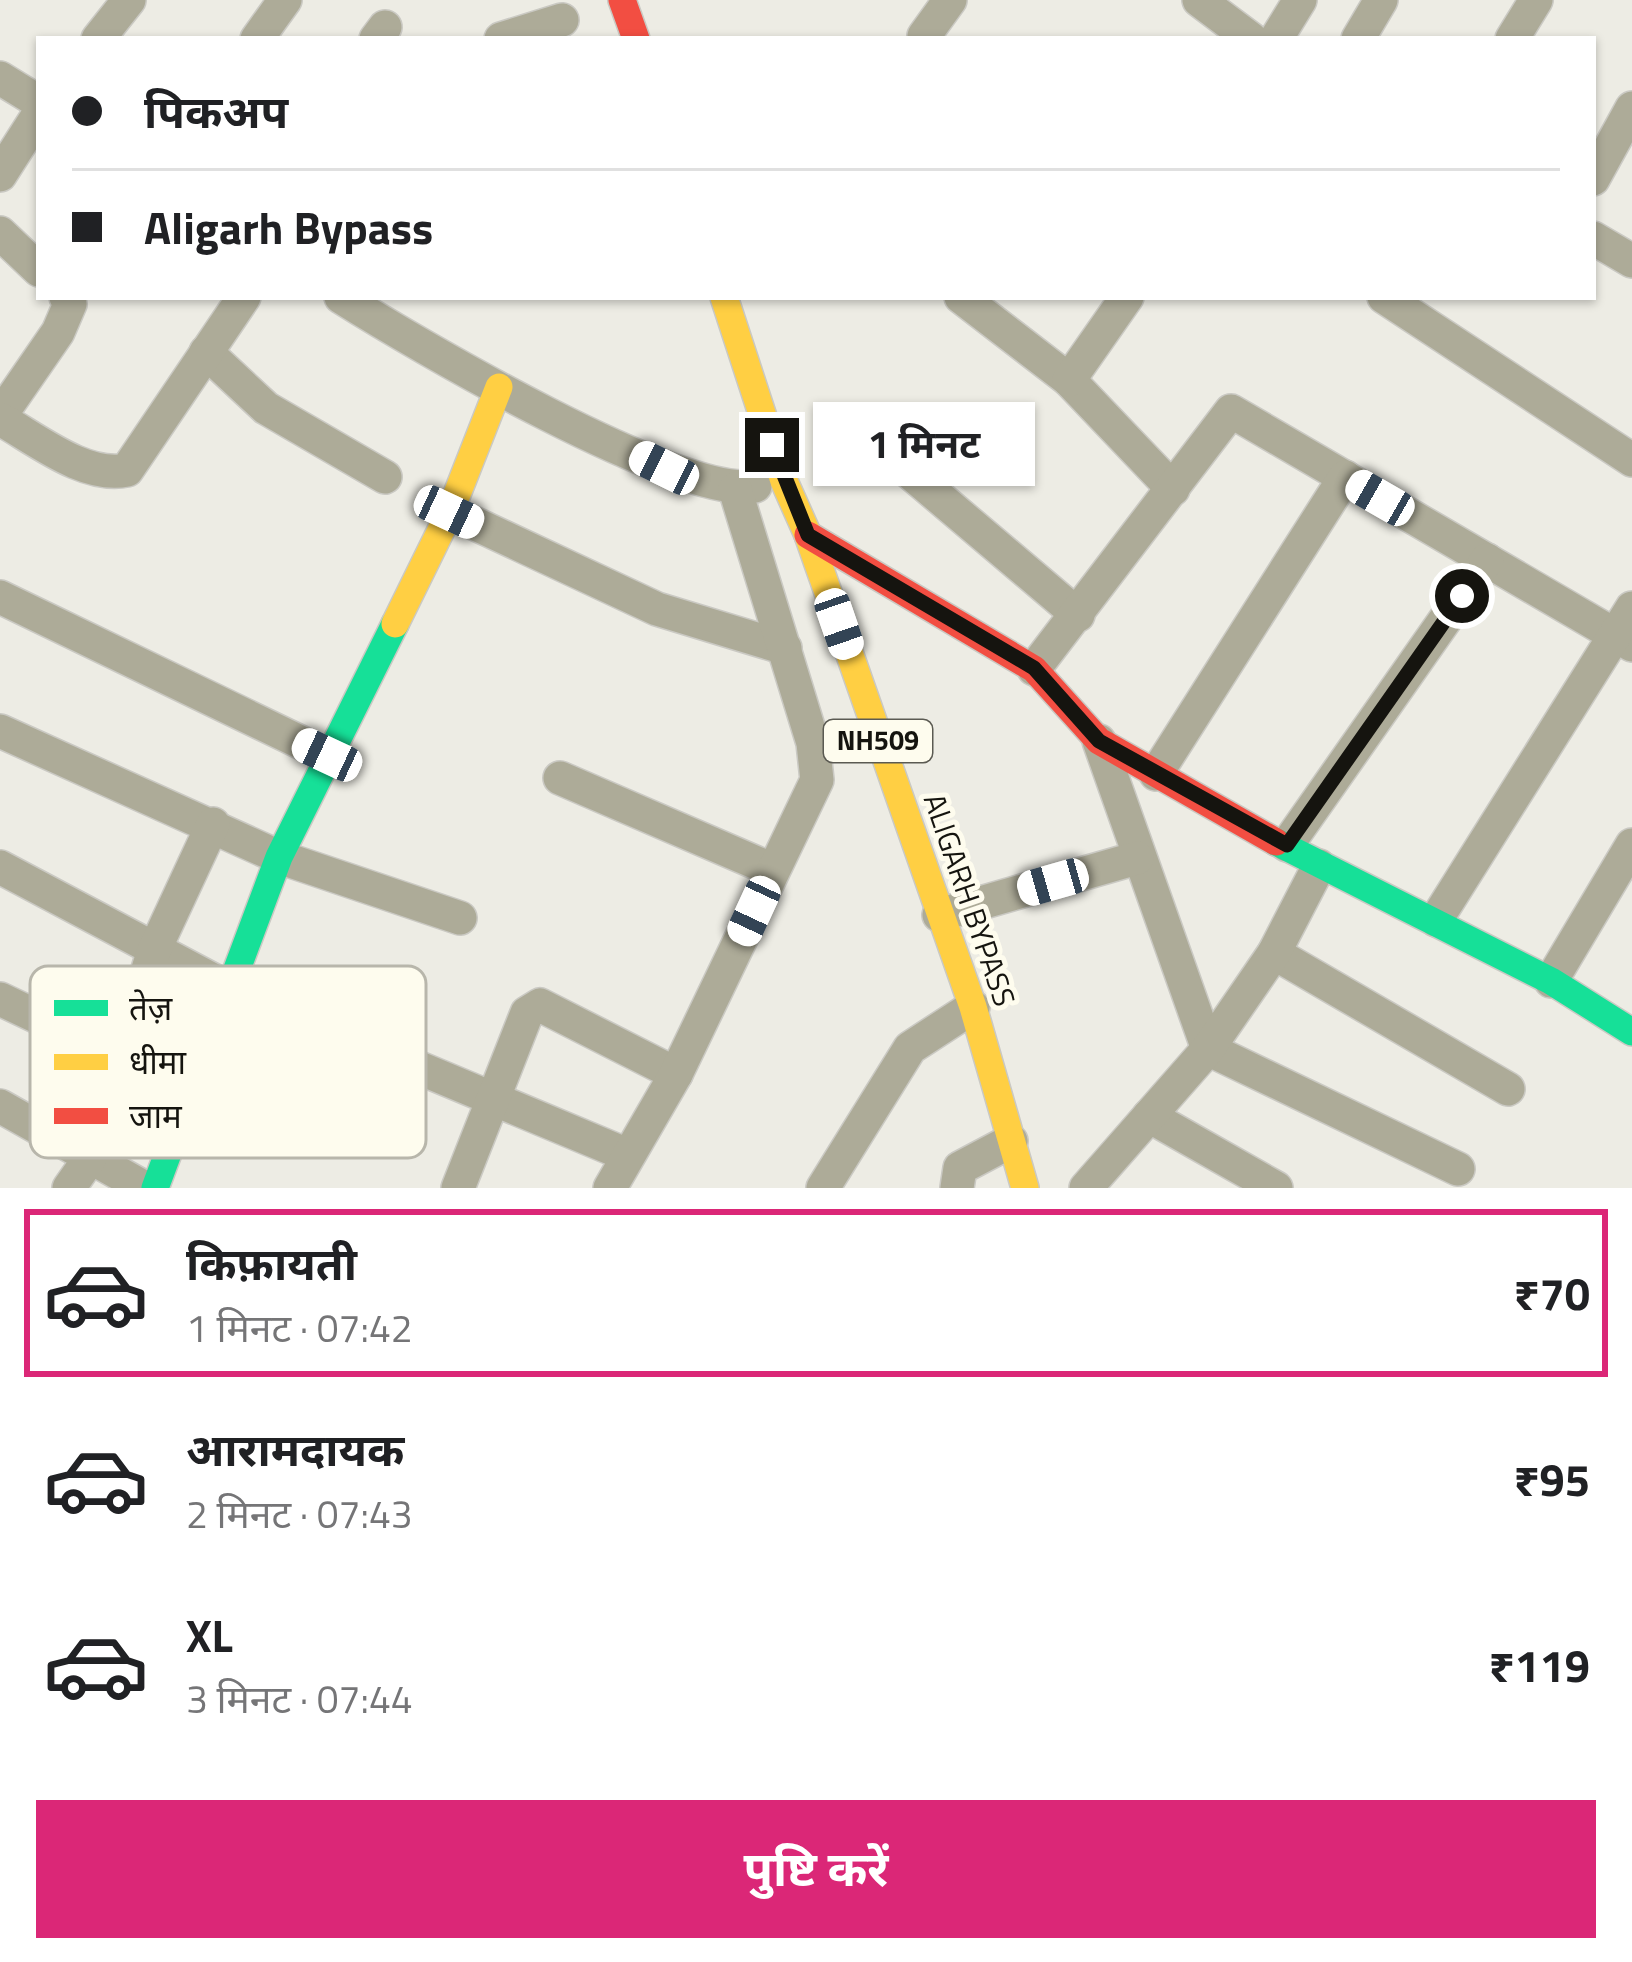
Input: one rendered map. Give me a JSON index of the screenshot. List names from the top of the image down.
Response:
{
  "streets": {
    "main road": ["NH509", "ALIGARH BYPASS"]
  },
  "legend": ["तेज़", "धीमा", "जाम"],
  "page": {
    "banner": ["पिकअप", "Aligarh Bypass"],
    "bubble": "1 मिनट",
    "list": [
      {
        "name": "किफ़ायती",
        "note": "1 मिनट · 07:42",
        "value": "₹70"
      },
      {
        "name": "आरामदायक",
        "note": "2 मिनट · 07:43",
        "value": "₹95"
      },
      {
        "name": "XL",
        "note": "3 मिनट · 07:44",
        "value": "₹119"
      }
    ],
    "buttons": "पुष्टि करें"
  }
}
